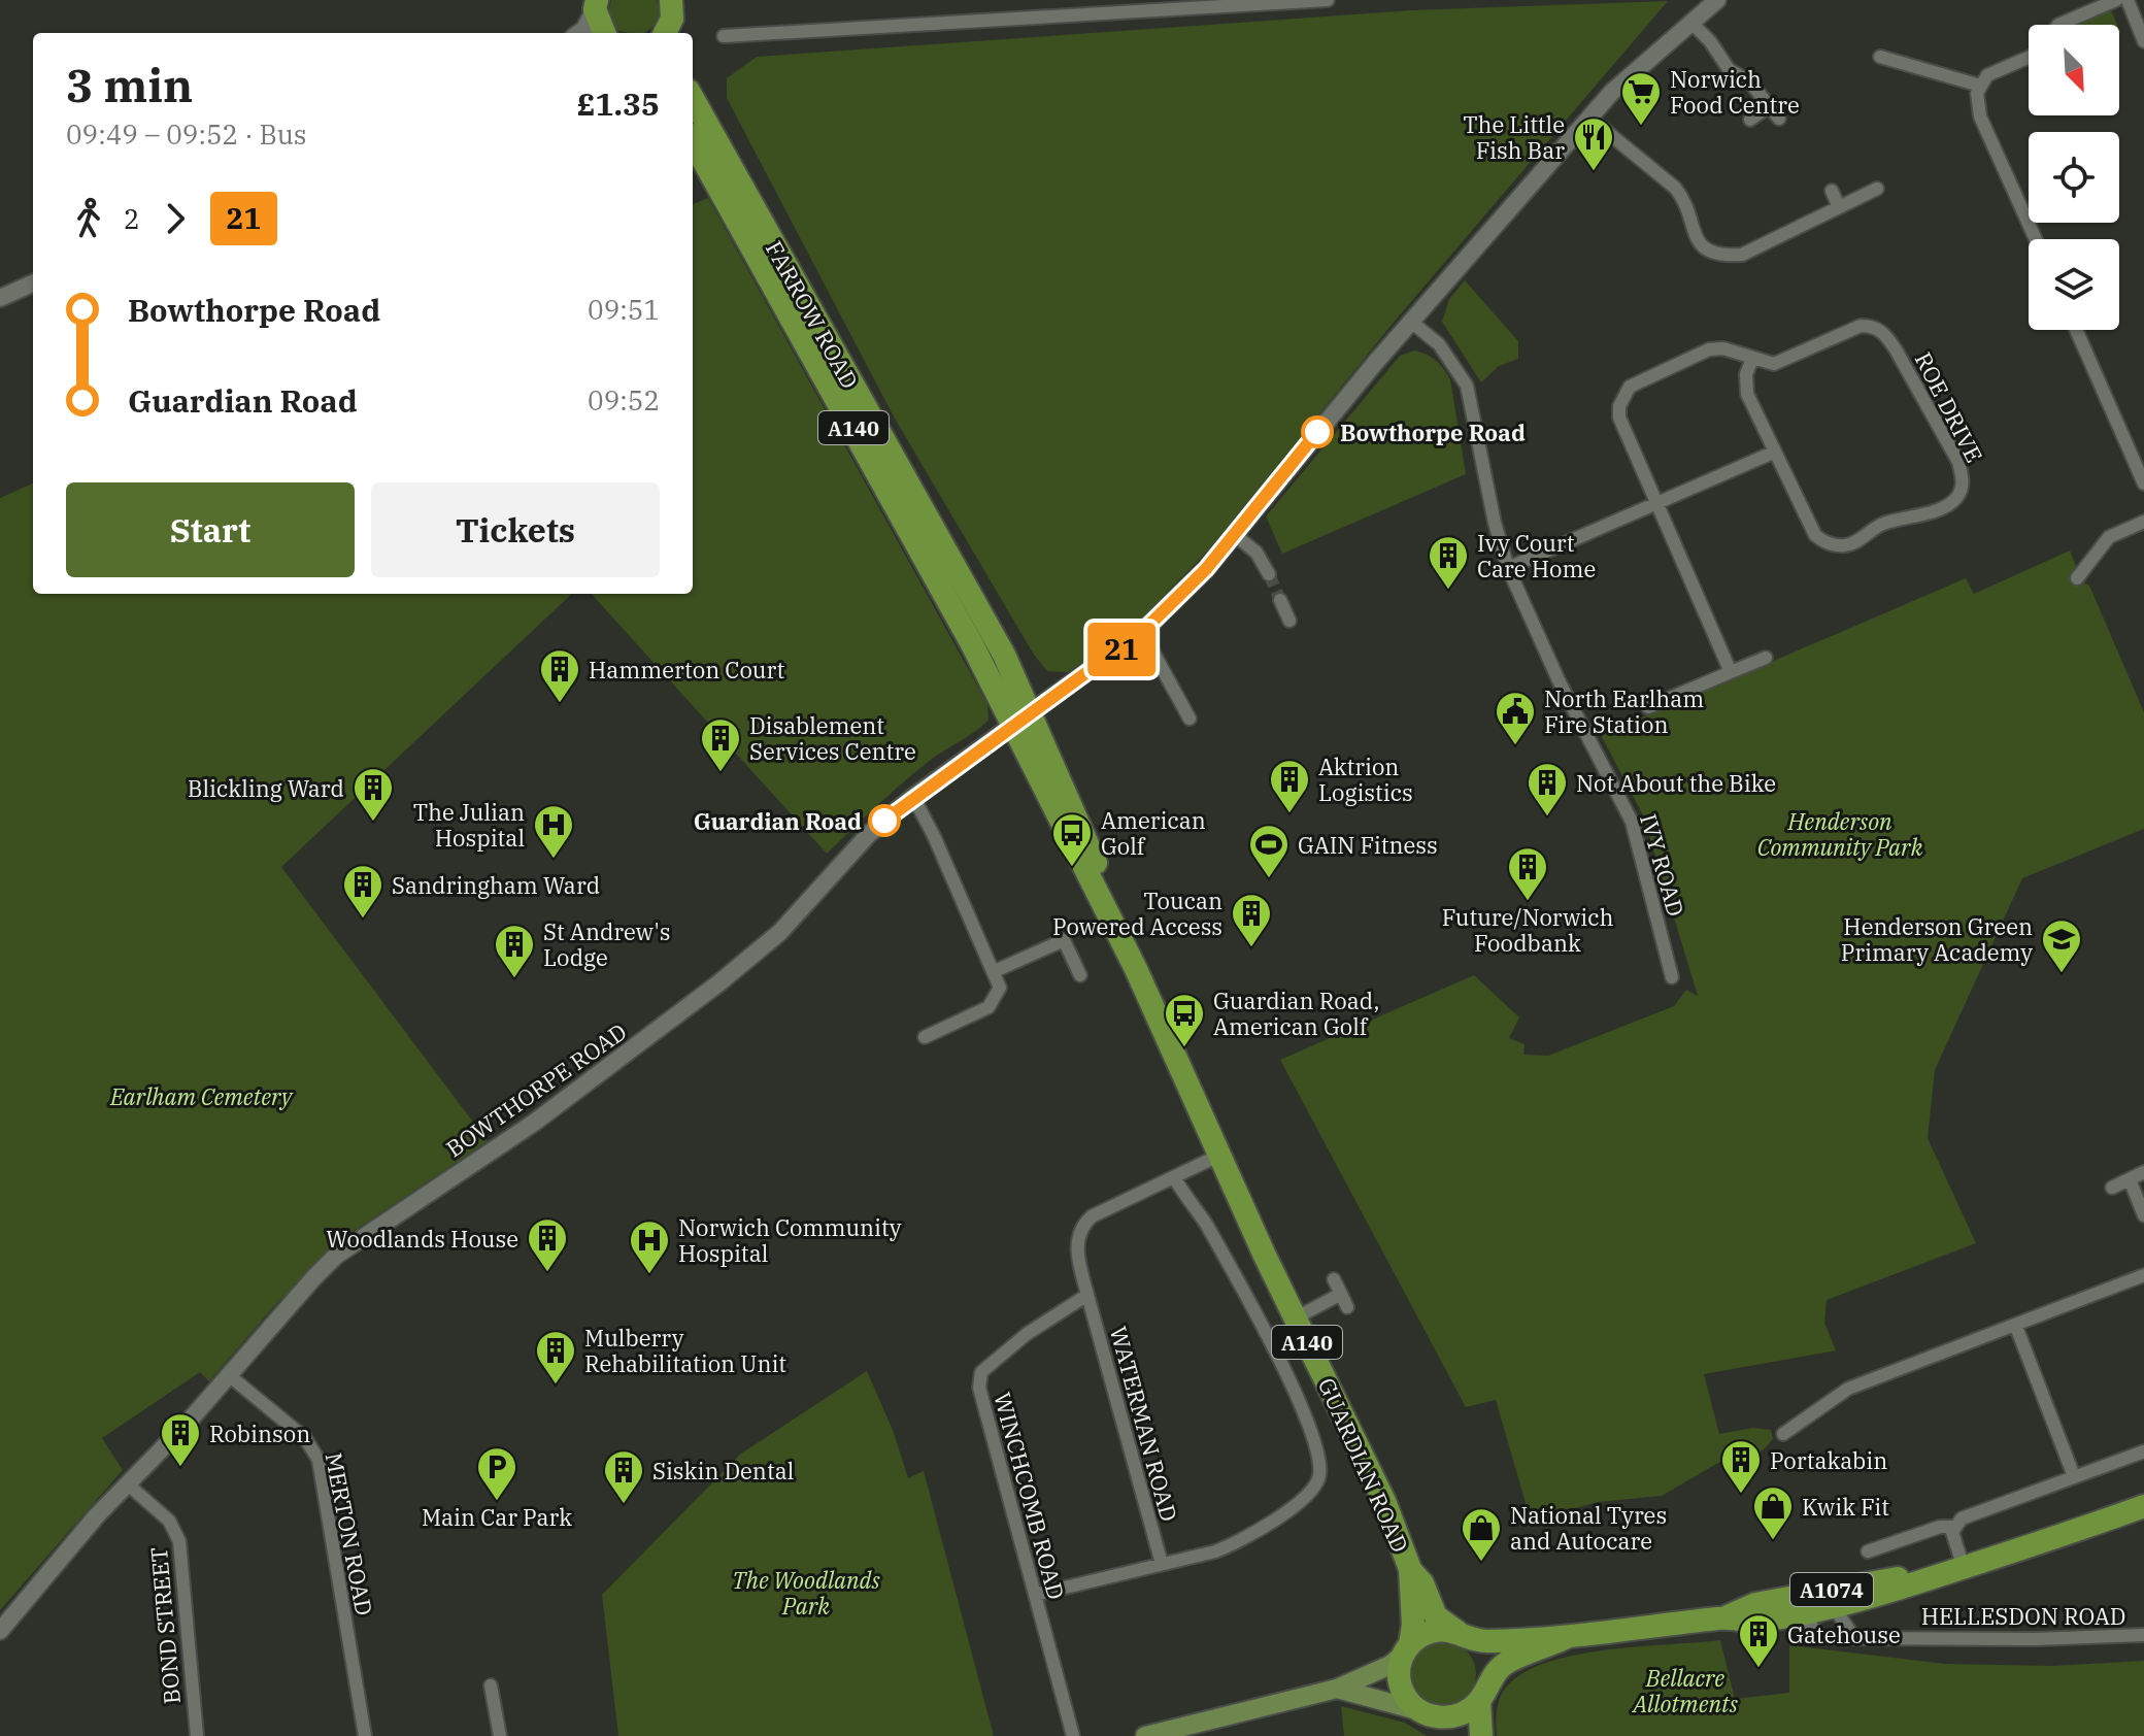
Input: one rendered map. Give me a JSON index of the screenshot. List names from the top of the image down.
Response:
{
  "streets": {
    "highway": [
      "FARROW ROAD",
      "A140",
      "GUARDIAN ROAD",
      "A1074"
    ],
    "street": [
      "ROE DRIVE",
      "IVY ROAD",
      "BOWTHORPE ROAD",
      "WATERMAN ROAD",
      "WINCHCOMB ROAD",
      "MERTON ROAD",
      "HELLESDON ROAD",
      "BOND STREET"
    ]
  },
  "crossings": [
    ["FARROW ROAD", "BOWTHORPE ROAD"],
    ["FARROW ROAD", "GUARDIAN ROAD"],
    ["A140", "GUARDIAN ROAD"],
    ["A140", "A1074"],
    ["IVY ROAD", "BOWTHORPE ROAD"],
    ["BOWTHORPE ROAD", "GUARDIAN ROAD"],
    ["BOWTHORPE ROAD", "MERTON ROAD"],
    ["BOWTHORPE ROAD", "BOND STREET"],
    ["WATERMAN ROAD", "GUARDIAN ROAD"],
    ["WATERMAN ROAD", "WINCHCOMB ROAD"],
    ["GUARDIAN ROAD", "A1074"],
    ["A1074", "HELLESDON ROAD"]
  ],
  "parks": [
    "Henderson Community Park",
    "Earlham Cemetery",
    "The Woodlands Park",
    "Bellacre Allotments"
  ],
  "places": {
    "supermarket": ["Norwich Food Centre"],
    "restaurant": ["The Little Fish Bar"],
    "other": ["Bowthorpe Road", "Guardian Road"],
    "building": [
      "Ivy Court Care Home",
      "Hammerton Court",
      "Disablement Services Centre",
      "Aktrion Logistics",
      "Not About the Bike",
      "Blickling Ward",
      "Future/Norwich Foodbank",
      "Sandringham Ward",
      "Toucan Powered Access",
      "St Andrew's Lodge",
      "Woodlands House",
      "Mulberry Rehabilitation Unit",
      "Robinson",
      "Portakabin",
      "Siskin Dental",
      "Gatehouse"
    ],
    "public building": ["North Earlham Fire Station"],
    "hospital": ["The Julian Hospital", "Norwich Community Hospital"],
    "bus stop": ["American Golf", "Guardian Road, American Golf"],
    "sports": ["GAIN Fitness"],
    "school or university": ["Henderson Green Primary Academy"],
    "parking": ["Main Car Park"],
    "shop": ["Kwik Fit", "National Tyres and Autocare"]
  },
  "lines": ["bus line 21"],
  "north": "bottom right",
  "page": {
    "on_map": "21",
    "heading": ["3 min", "09:49 – 09:52 · Bus", "£1.35"],
    "legs": ["2", "21"],
    "list": [
      {
        "name": "Bowthorpe Road",
        "value": "09:51"
      },
      {
        "name": "Guardian Road",
        "value": "09:52"
      }
    ],
    "buttons": ["Start", "Tickets"]
  }
}
